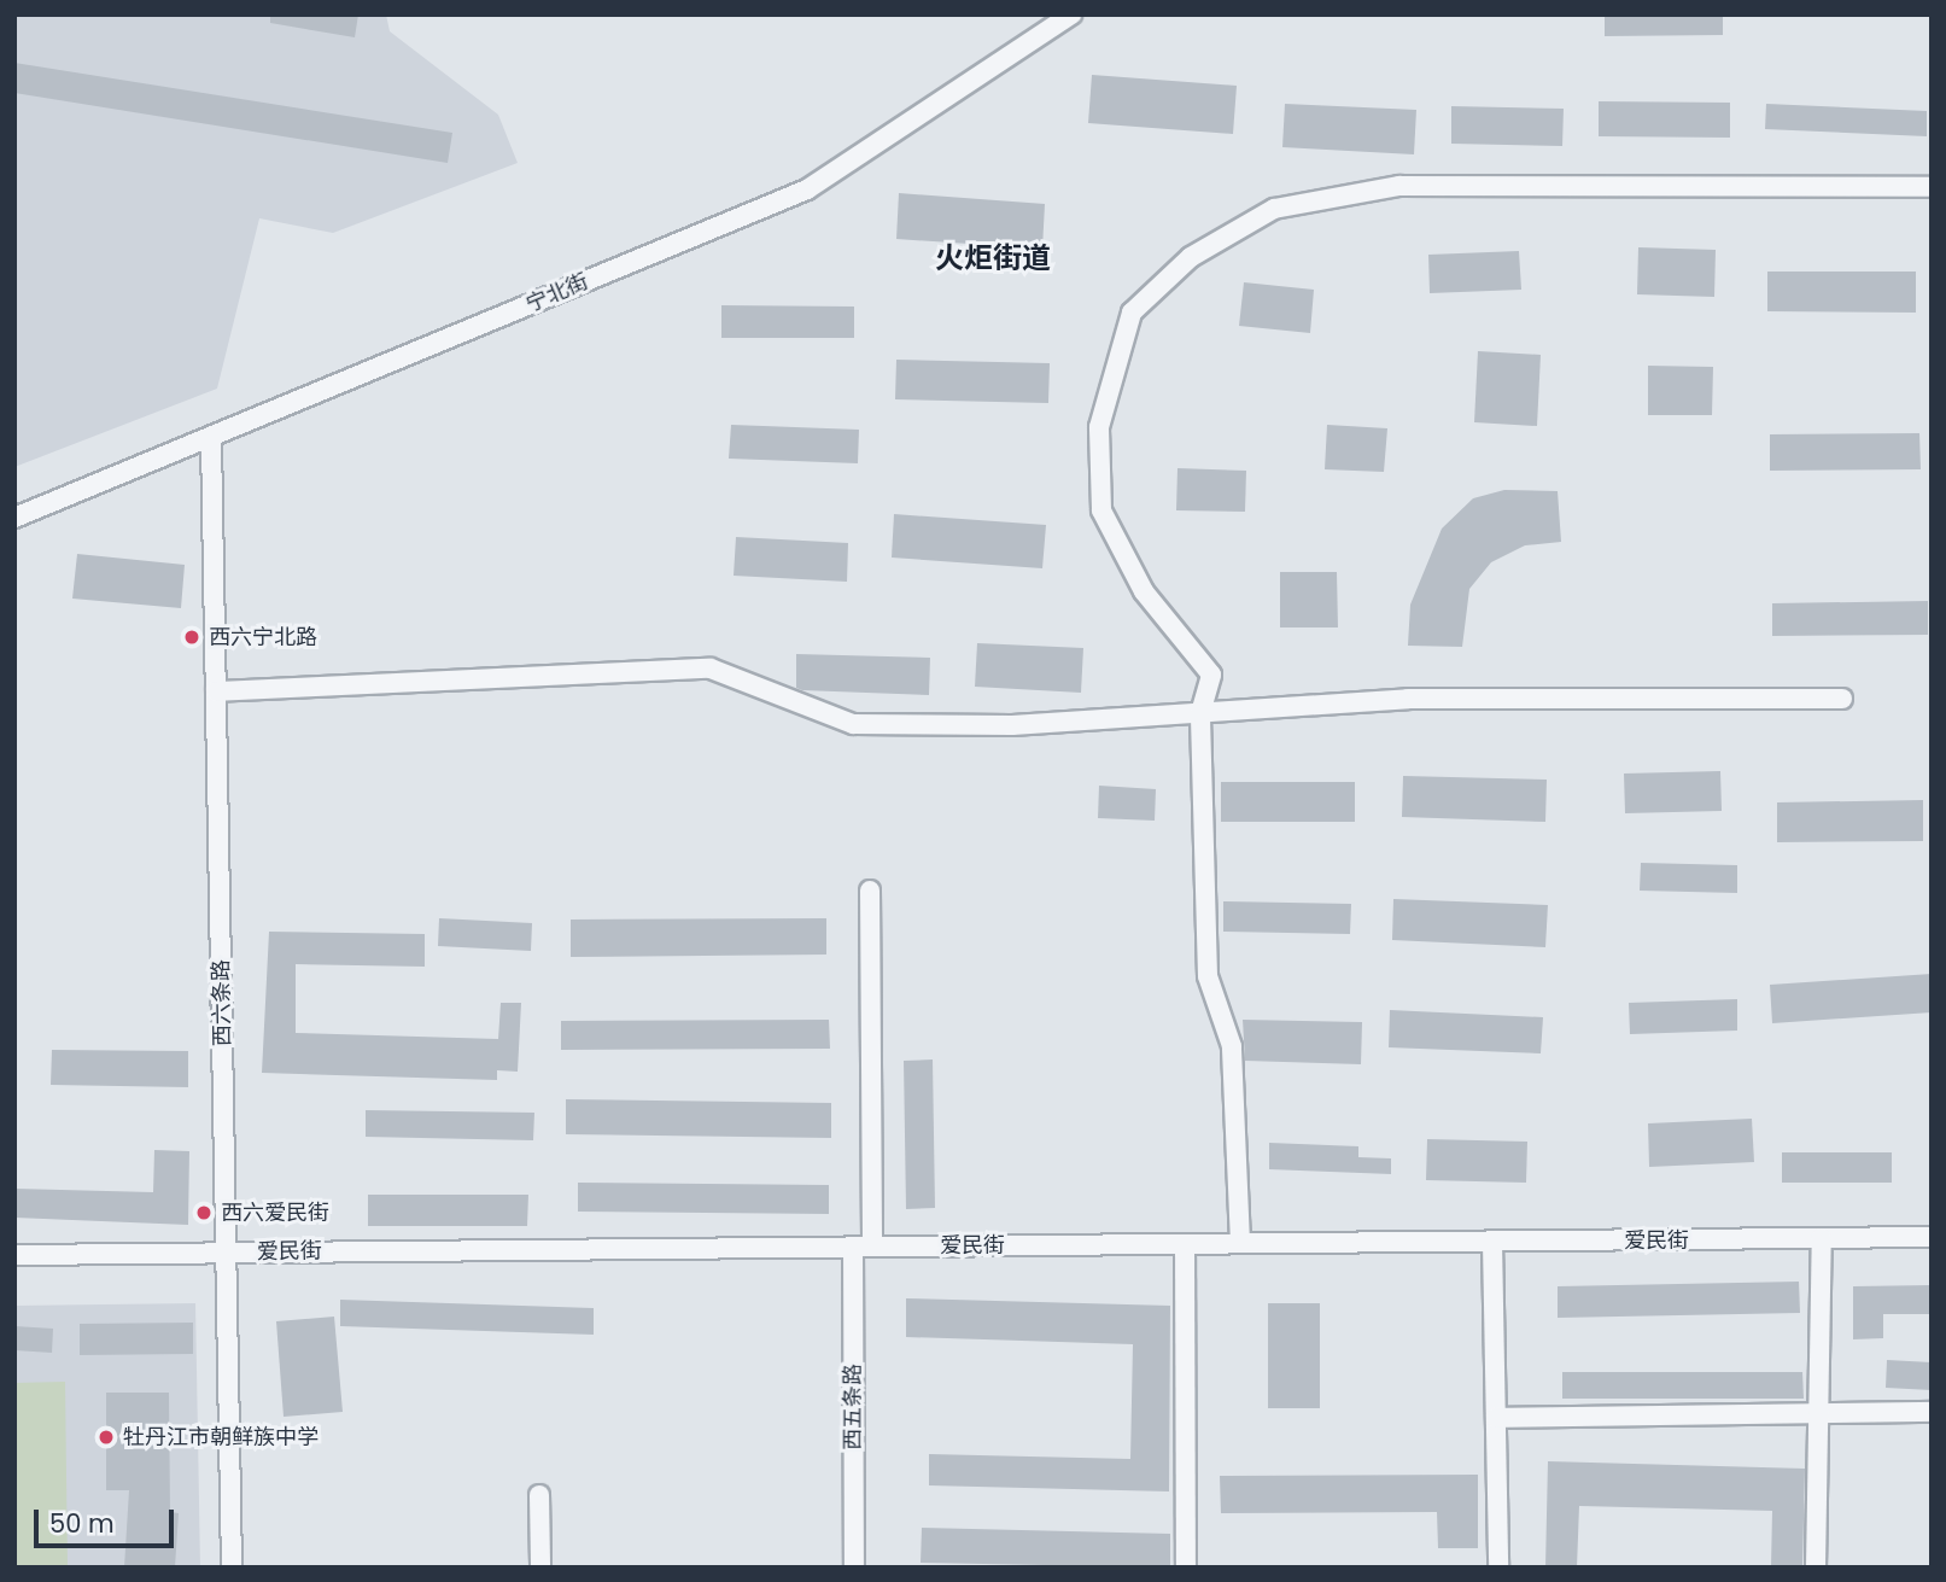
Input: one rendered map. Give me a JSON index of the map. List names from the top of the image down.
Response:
{
  "streets": {
    "street": [
      "宁北街",
      "西六条路",
      "爱民街",
      "西五条路"
    ]
  },
  "crossings": [
    ["宁北街", "西六条路"],
    ["西六条路", "爱民街"],
    ["爱民街", "西五条路"]
  ],
  "districts": ["火炬街道"],
  "places": ["西六宁北路", "西六爱民街", "牡丹江市朝鲜族中学"],
  "scale_bar": "50 m"
}
